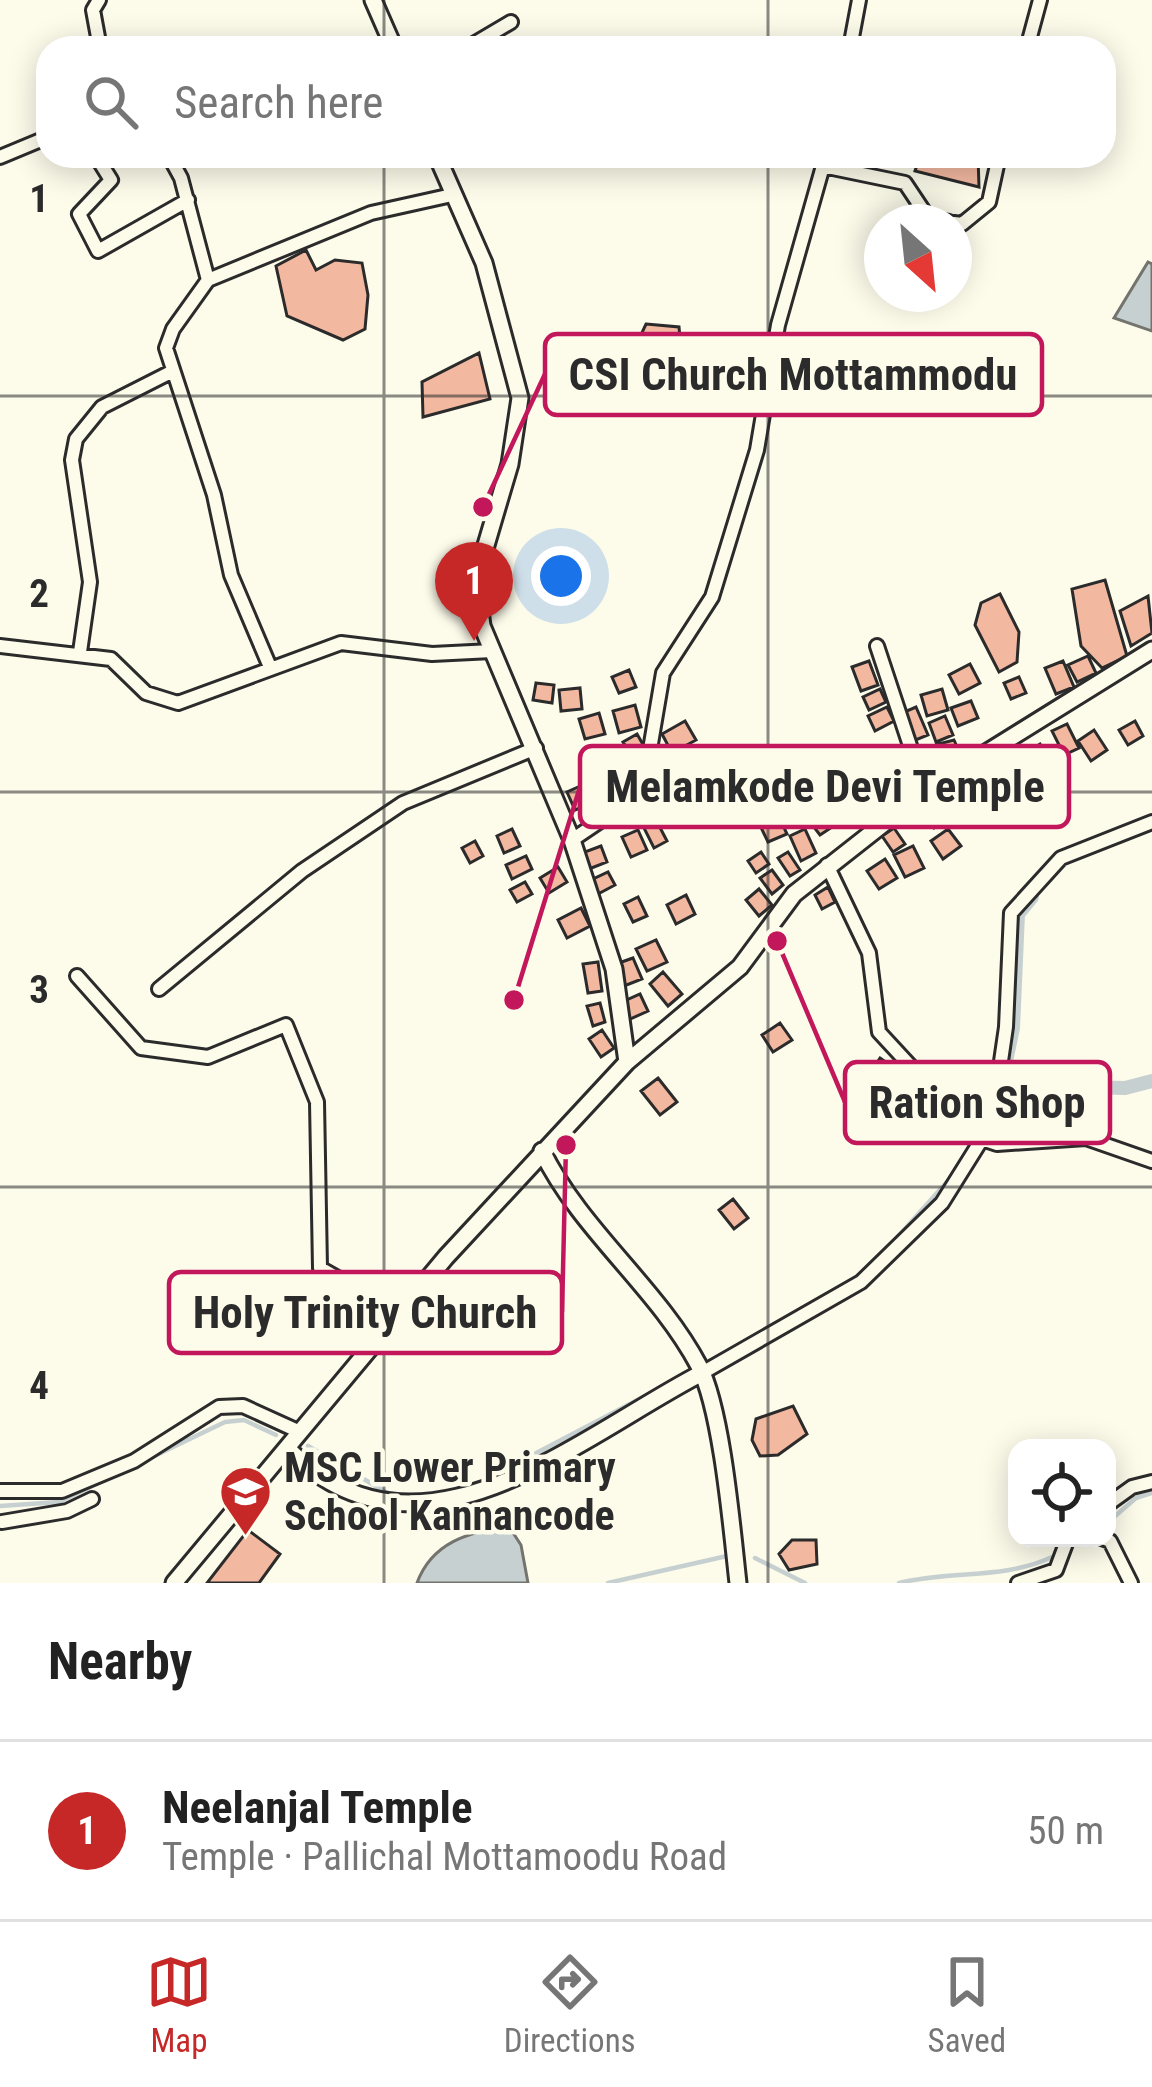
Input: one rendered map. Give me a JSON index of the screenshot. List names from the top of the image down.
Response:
{
  "places": {
    "other": [
      "CSI Church Mottammodu",
      "Ration Shop",
      "Melamkode Devi Temple",
      "Holy Trinity Church"
    ],
    "school or university": ["MSC Lower Primary School Kannancode"]
  },
  "north": "bottom right",
  "page": {
    "search": "Search here",
    "pins": "1",
    "heading": "Nearby",
    "list": [
      {
        "mark": "1",
        "name": "Neelanjal Temple",
        "note": "Temple · Pallichal Mottamoodu Road",
        "value": "50 m"
      }
    ],
    "nav": ["Map", "Directions", "Saved"]
  },
  "grid": {
    "rows": [
      "1",
      "2",
      "3",
      "4"
    ]
  }
}
